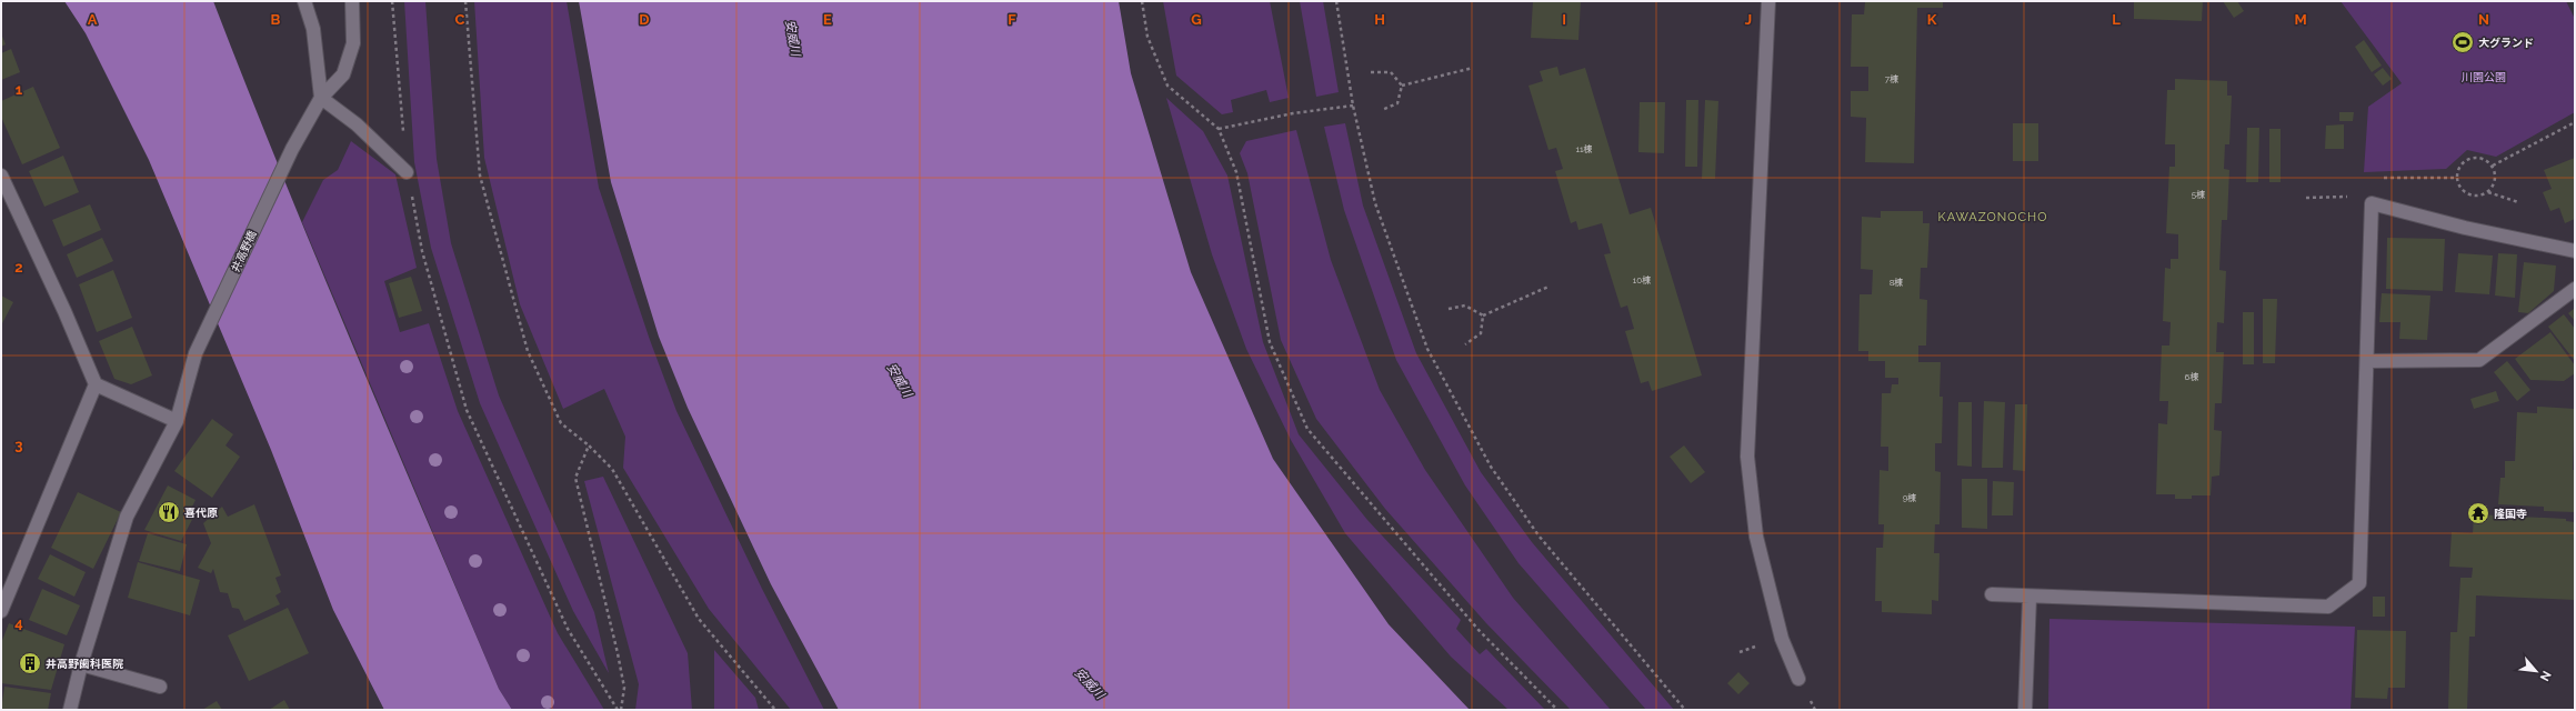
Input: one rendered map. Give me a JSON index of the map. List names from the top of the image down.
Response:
{
  "streets": {
    "street": ["井高野橋"]
  },
  "districts": ["KAWAZONOCHO"],
  "water": ["安威川"],
  "parks": ["川園公園"],
  "places": {
    "sports": ["大グランド"],
    "restaurant": ["喜代原"],
    "temple": ["隆国寺"],
    "building": ["井高野歯科医院"]
  },
  "house_numbers": [
    "7棟",
    "11棟",
    "5棟",
    "10棟",
    "8棟",
    "6棟",
    "9棟"
  ],
  "north": "bottom right",
  "grid": {
    "columns": [
      "A",
      "B",
      "C",
      "D",
      "E",
      "F",
      "G",
      "H",
      "I",
      "J",
      "K",
      "L",
      "M",
      "N"
    ],
    "rows": [
      "1",
      "2",
      "3",
      "4"
    ]
  }
}
